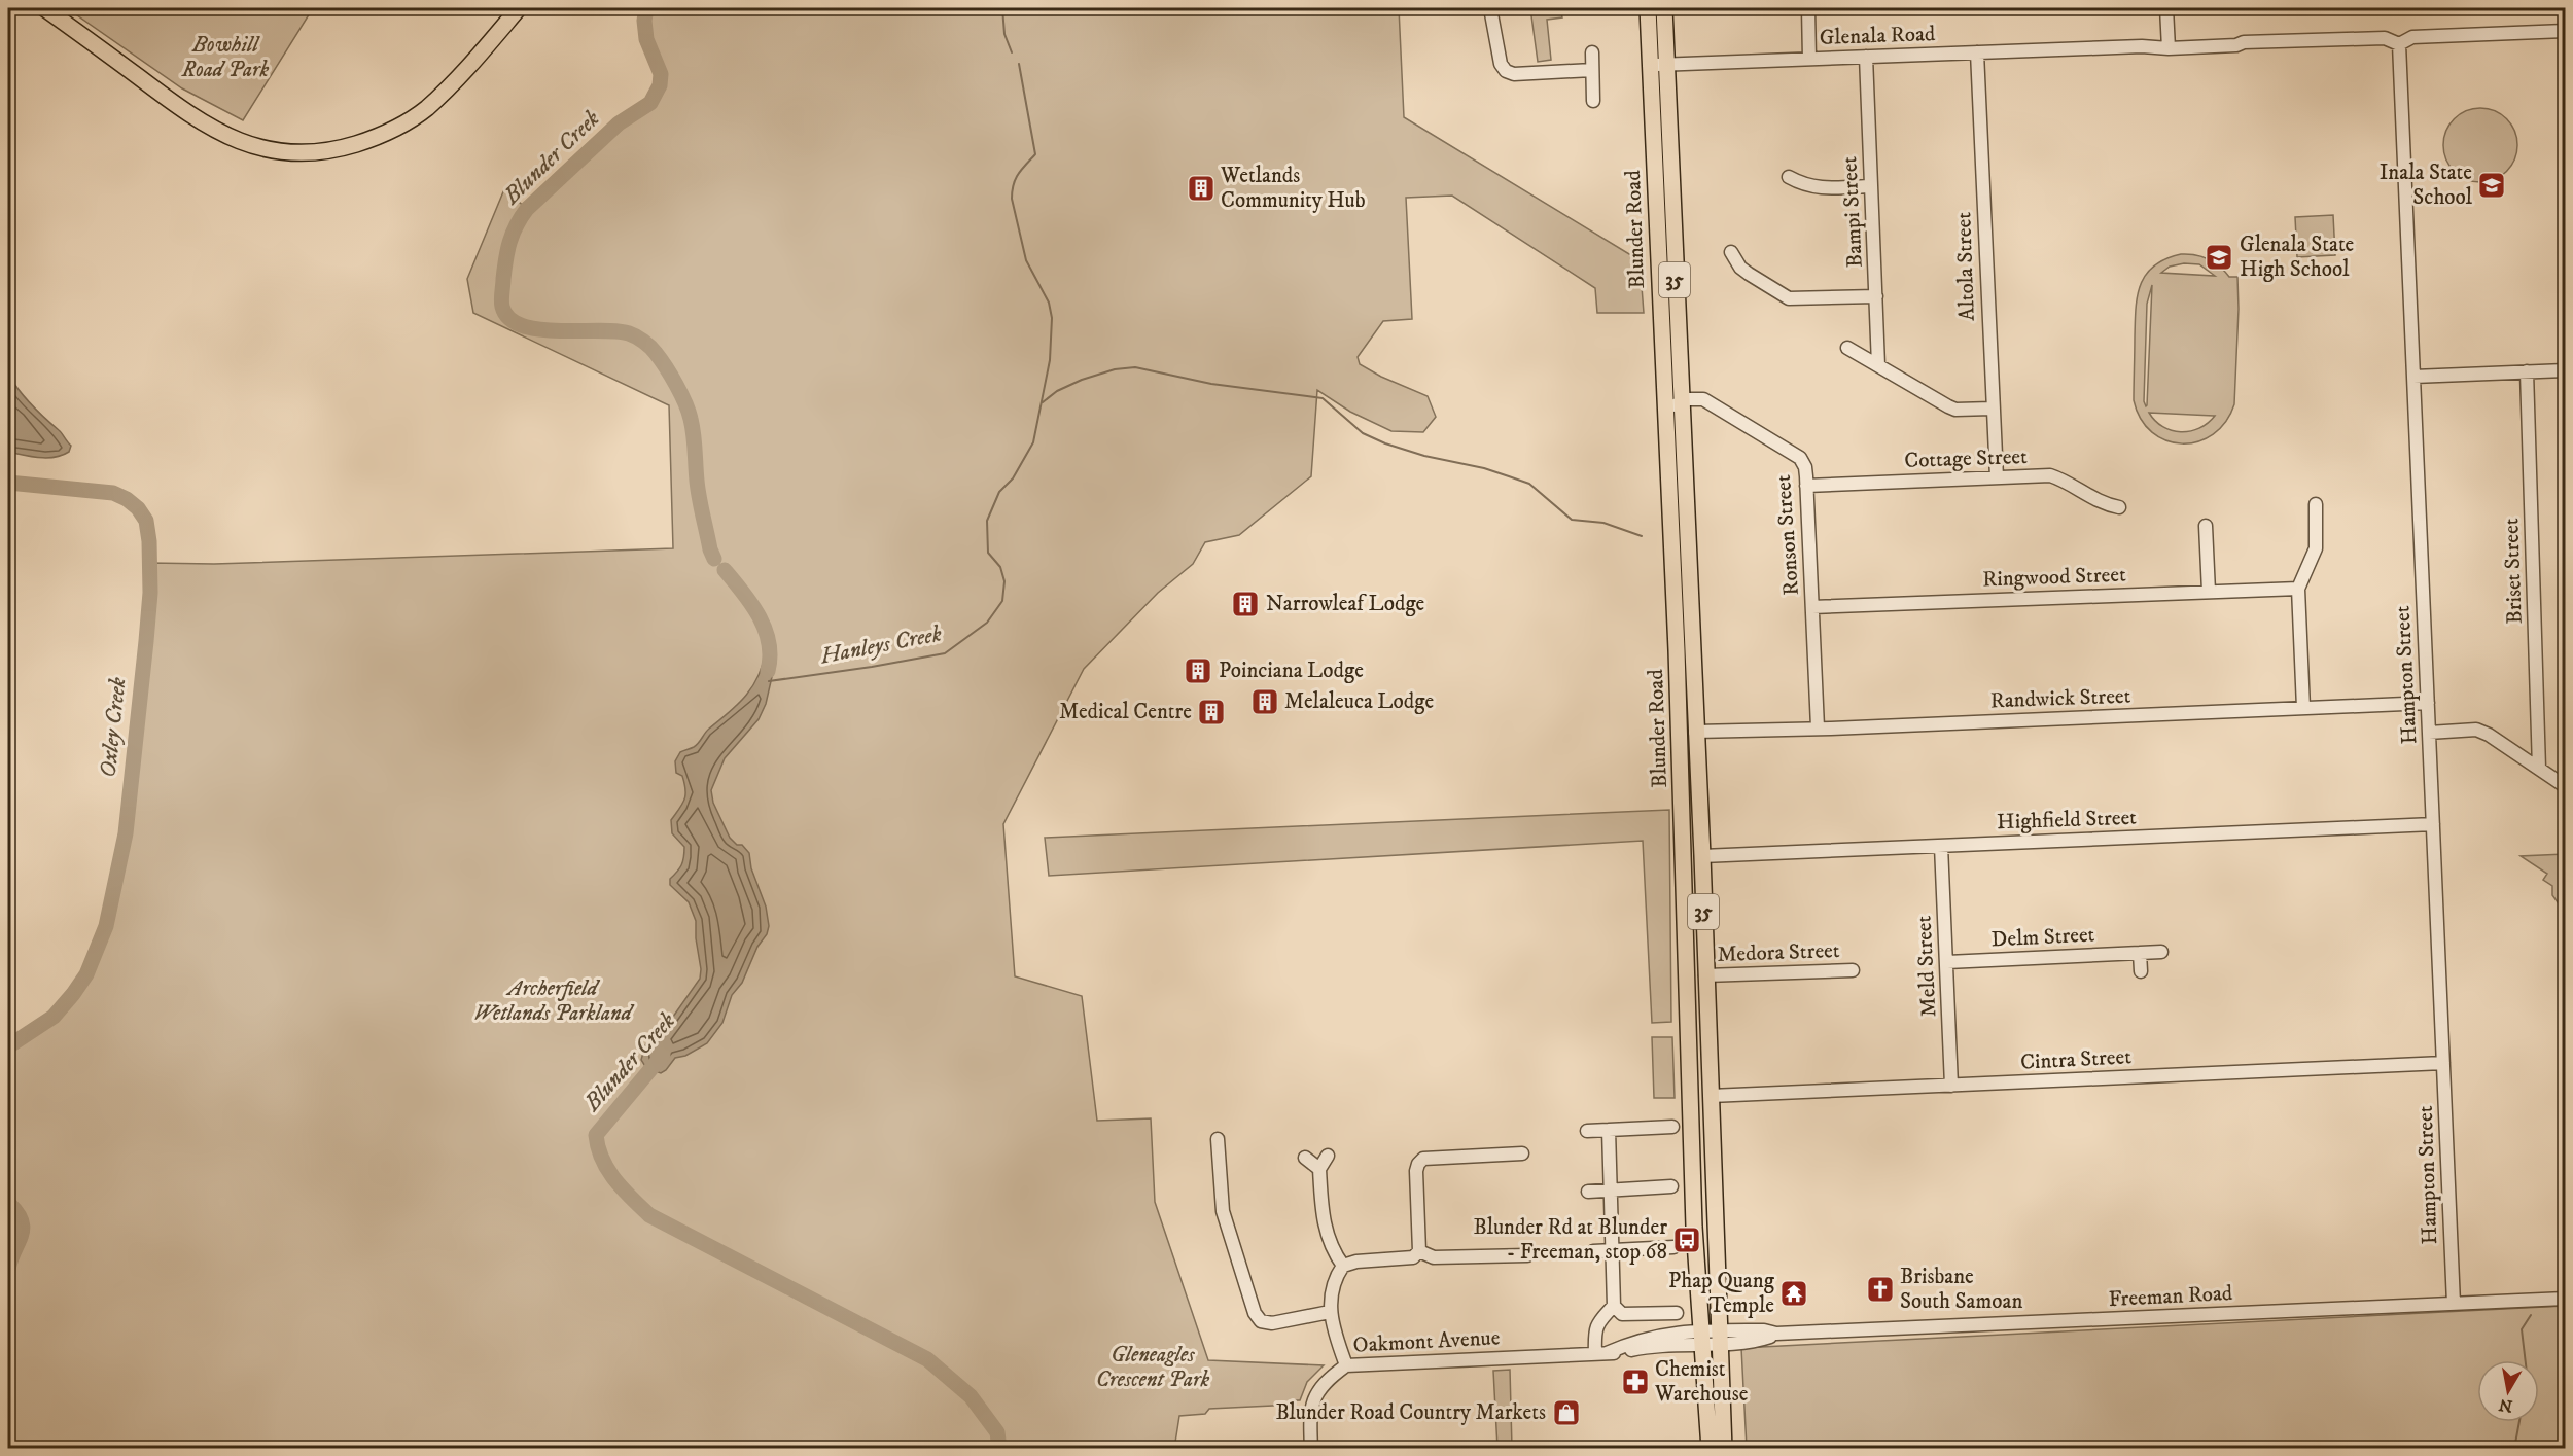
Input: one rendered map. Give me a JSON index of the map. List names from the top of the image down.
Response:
{
  "streets": {
    "main road": ["Blunder Road", "35"],
    "street": [
      "Glenala Road",
      "Bampi Street",
      "Altola Street",
      "Cottage Street",
      "Ronson Street",
      "Briset Street",
      "Ringwood Street",
      "Hampton Street",
      "Randwick Street",
      "Highfield Street",
      "Delm Street",
      "Medora Street",
      "Meld Street",
      "Cintra Street",
      "Freeman Road",
      "Oakmont Avenue"
    ]
  },
  "crossings": [
    ["Glenala Road", "Bampi Street"],
    ["Glenala Road", "Blunder Road"],
    ["Glenala Road", "Altola Street"],
    ["Glenala Road", "Hampton Street"],
    ["Blunder Road", "Ronson Street"],
    ["Blunder Road", "Randwick Street"],
    ["Blunder Road", "Highfield Street"],
    ["Blunder Road", "Medora Street"],
    ["Blunder Road", "Cintra Street"],
    ["Blunder Road", "Freeman Road"],
    ["Blunder Road", "Oakmont Avenue"],
    ["Altola Street", "Cottage Street"],
    ["Cottage Street", "Ronson Street"],
    ["Ronson Street", "Ringwood Street"],
    ["Ronson Street", "Randwick Street"],
    ["Hampton Street", "Randwick Street"],
    ["Hampton Street", "Highfield Street"],
    ["Hampton Street", "Cintra Street"],
    ["Hampton Street", "Freeman Road"],
    ["Highfield Street", "Meld Street"],
    ["Delm Street", "Meld Street"],
    ["Meld Street", "Cintra Street"],
    ["Freeman Road", "Oakmont Avenue"]
  ],
  "water": ["Blunder Creek", "Hanleys Creek", "Oxley Creek"],
  "parks": ["Bowhill Road Park", "Archerfield Wetlands Parkland", "Gleneagles Crescent Park"],
  "places": {
    "school or university": ["Inala State School", "Glenala State High School"],
    "building": [
      "Wetlands Community Hub",
      "Narrowleaf Lodge",
      "Poinciana Lodge",
      "Melaleuca Lodge",
      "Medical Centre"
    ],
    "bus stop": ["Blunder Rd at Blunder - Freeman, stop 68"],
    "church": ["Brisbane South Samoan"],
    "temple": ["Phap Quang Temple"],
    "pharmacy": ["Chemist Warehouse"],
    "shop": ["Blunder Road Country Markets"]
  },
  "north": "bottom"
}
